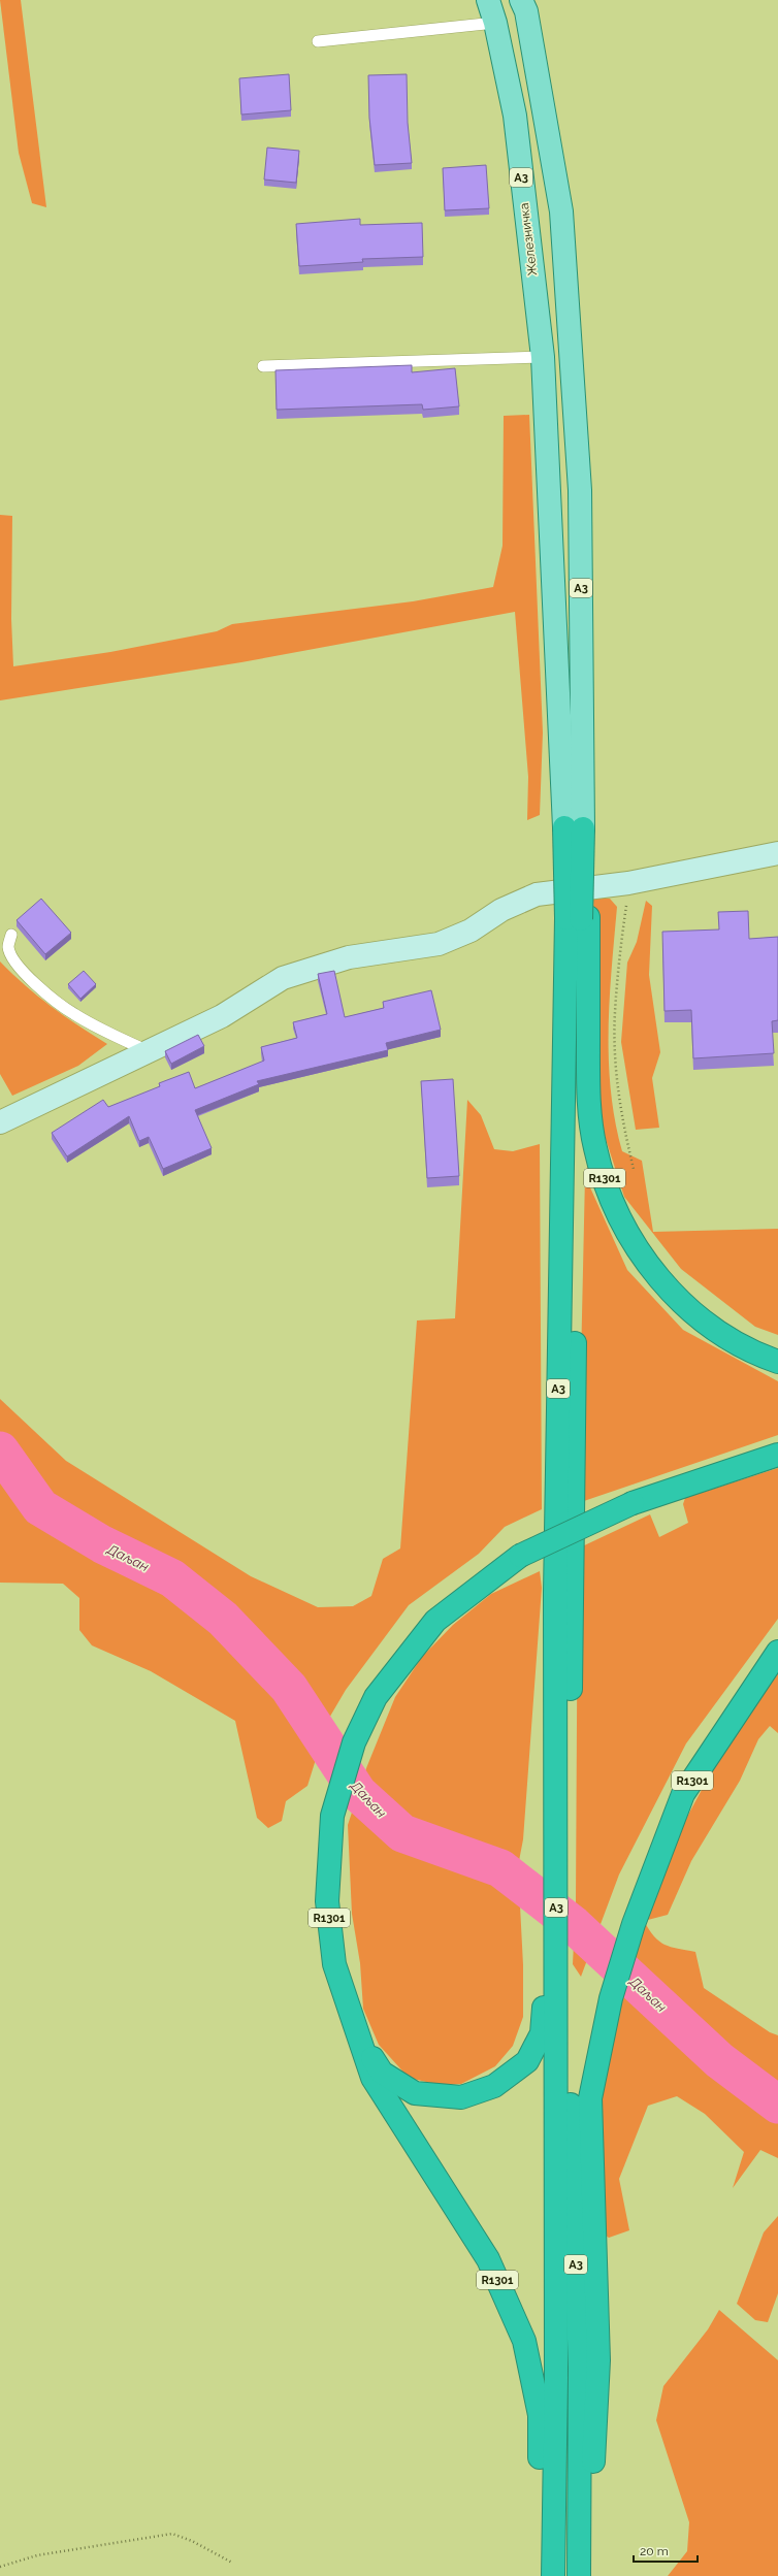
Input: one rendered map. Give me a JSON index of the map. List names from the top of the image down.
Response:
{
  "streets": {
    "highway": ["A3", "R1301"],
    "main road": ["Железничка"]
  },
  "crossings": [
    ["A3", "Железничка"],
    ["A3", "R1301"]
  ],
  "water": ["Даљан"],
  "scale_bar": "20 m"
}
